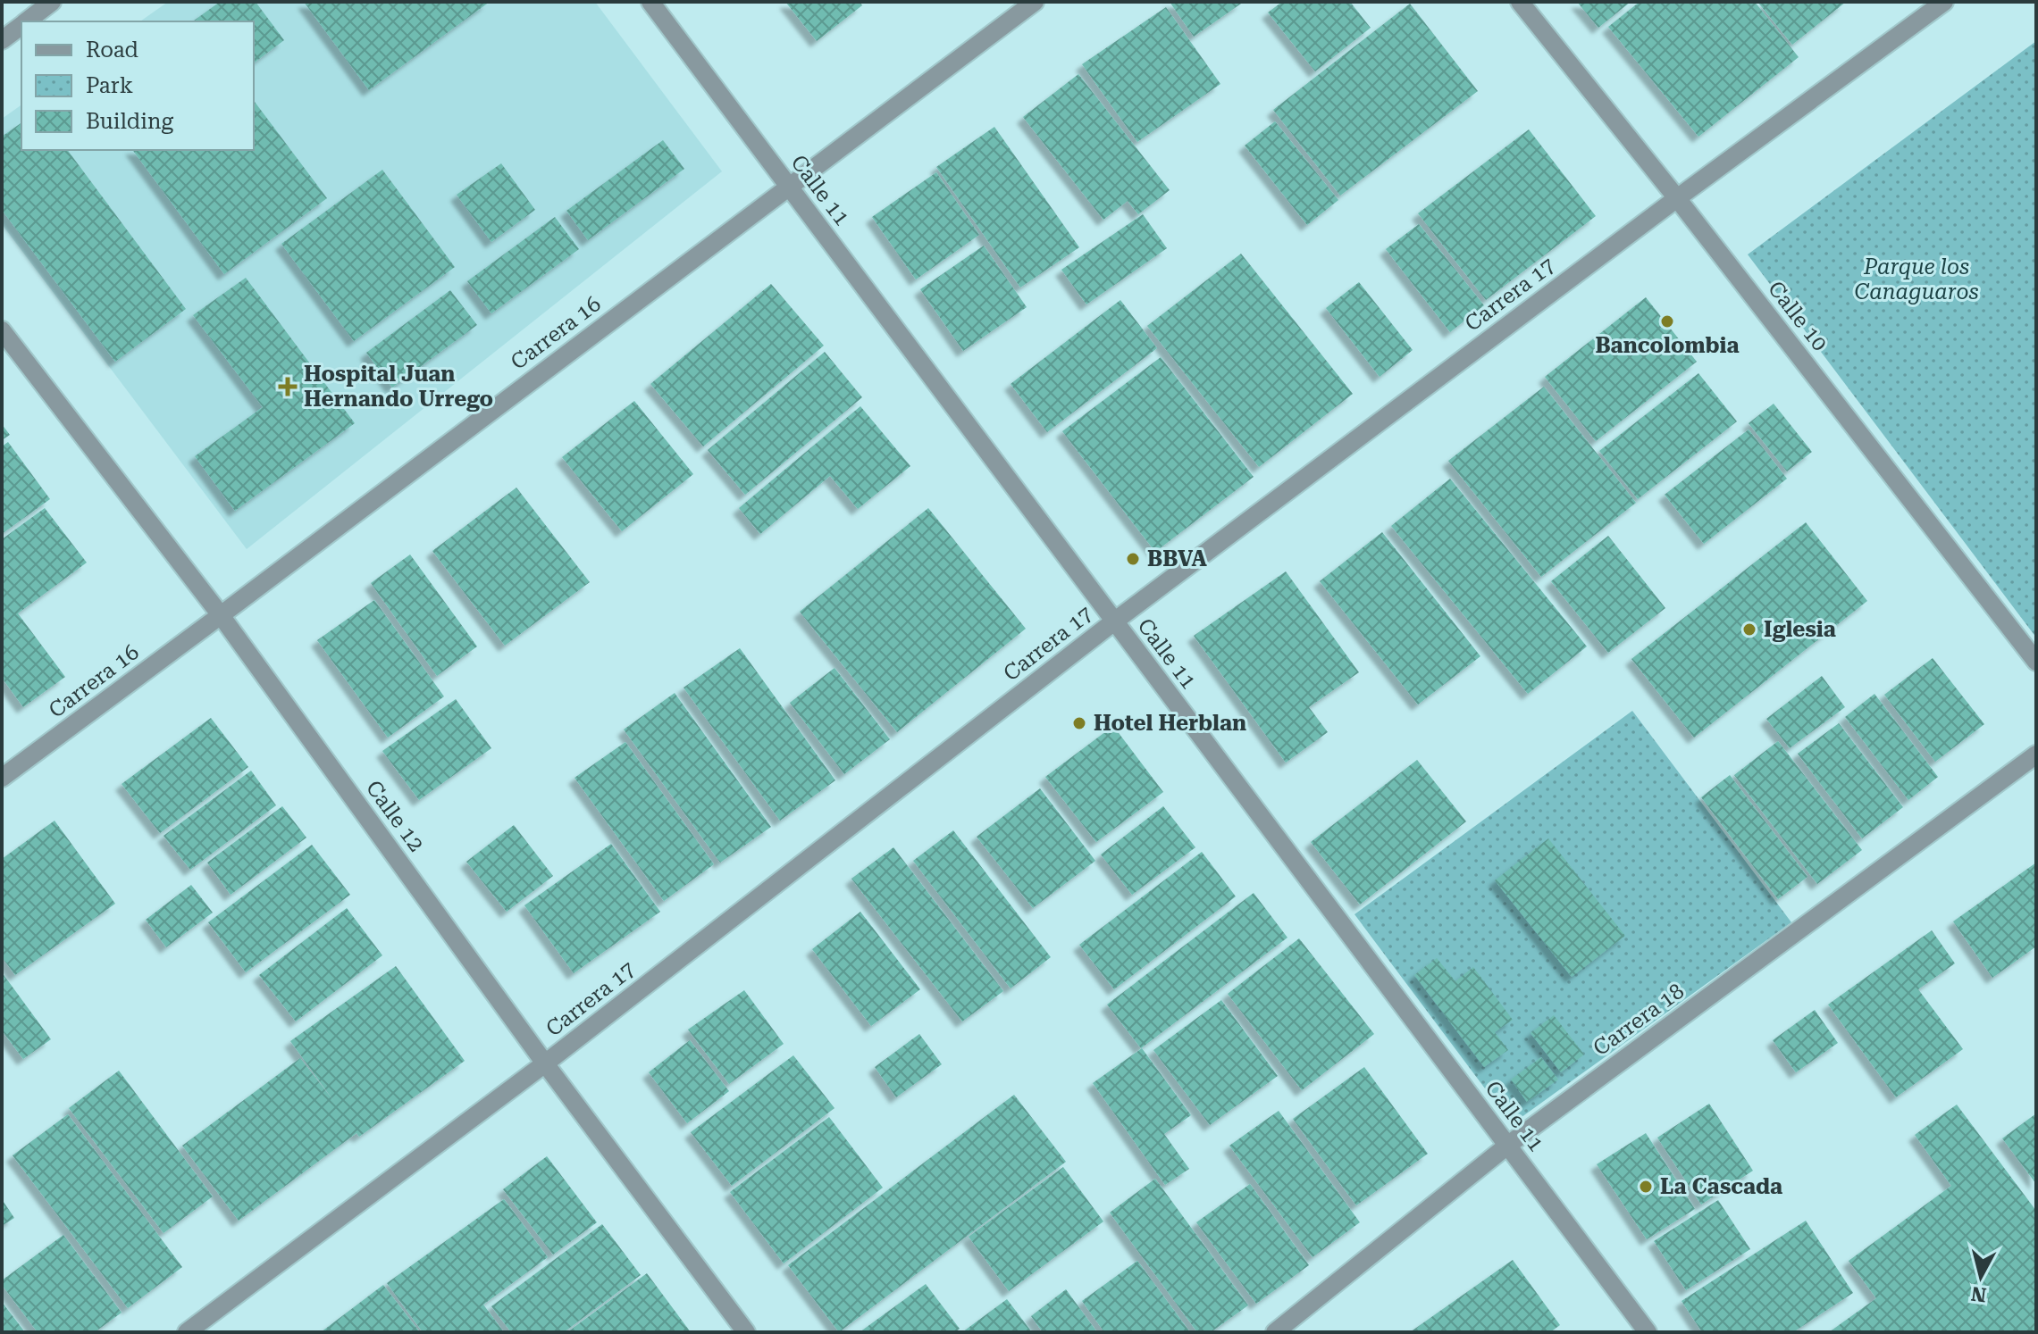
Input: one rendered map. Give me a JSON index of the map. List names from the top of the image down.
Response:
{
  "streets": {
    "street": [
      "Calle 11",
      "Carrera 17",
      "Calle 10",
      "Carrera 16",
      "Calle 12",
      "Carrera 18"
    ]
  },
  "crossings": [
    ["Calle 11", "Carrera 17"],
    ["Calle 11", "Carrera 16"],
    ["Calle 11", "Carrera 18"],
    ["Carrera 17", "Calle 10"],
    ["Carrera 17", "Calle 12"],
    ["Carrera 16", "Calle 12"]
  ],
  "parks": ["Parque los Canaguaros"],
  "places": {
    "other": [
      "Bancolombia",
      "BBVA",
      "Iglesia",
      "Hotel Herblan",
      "La Cascada"
    ],
    "health": ["Hospital Juan Hernando Urrego"]
  },
  "legend": ["Road", "Park", "Building"],
  "north": "bottom"
}
